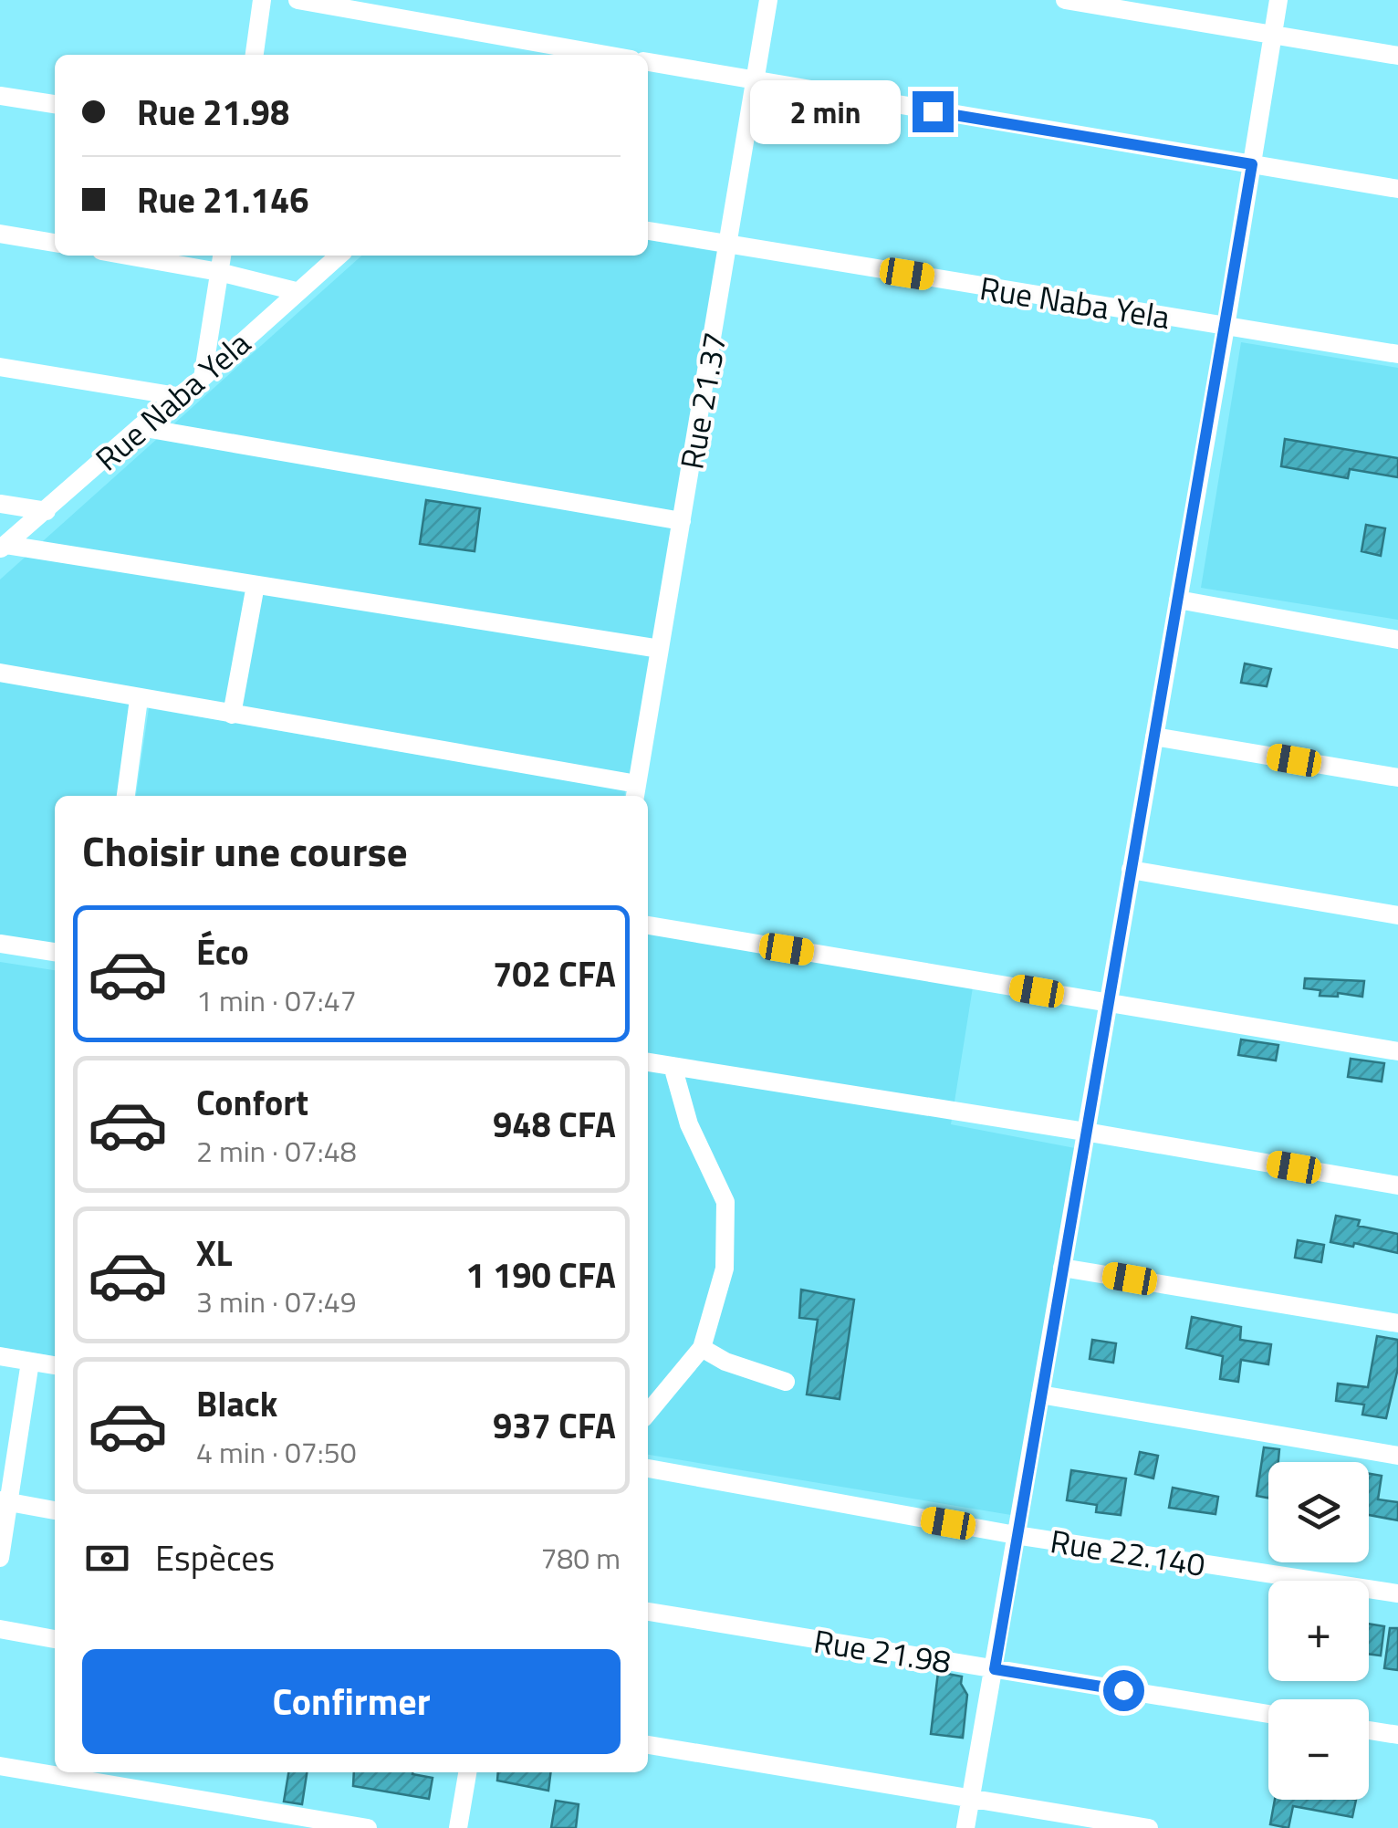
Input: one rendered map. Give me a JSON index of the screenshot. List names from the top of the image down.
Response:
{
  "streets": {
    "street": [
      "Rue Naba Yela",
      "Rue 21.37",
      "Rue 22.140",
      "Rue 21.98"
    ]
  },
  "crossings": [
    ["Rue Naba Yela", "Rue 21.37"]
  ],
  "page": {
    "banner": ["Rue 21.98", "Rue 21.146"],
    "bubble": "2 min",
    "heading": "Choisir une course",
    "list": [
      {
        "name": "Éco",
        "note": "1 min · 07:47",
        "value": "702 CFA"
      },
      {
        "name": "Confort",
        "note": "2 min · 07:48",
        "value": "948 CFA"
      },
      {
        "name": "XL",
        "note": "3 min · 07:49",
        "value": "1 190 CFA"
      },
      {
        "name": "Black",
        "note": "4 min · 07:50",
        "value": "937 CFA"
      }
    ],
    "map_buttons": ["+", "−"],
    "pay": ["Espèces", "780 m"],
    "buttons": "Confirmer"
  }
}
